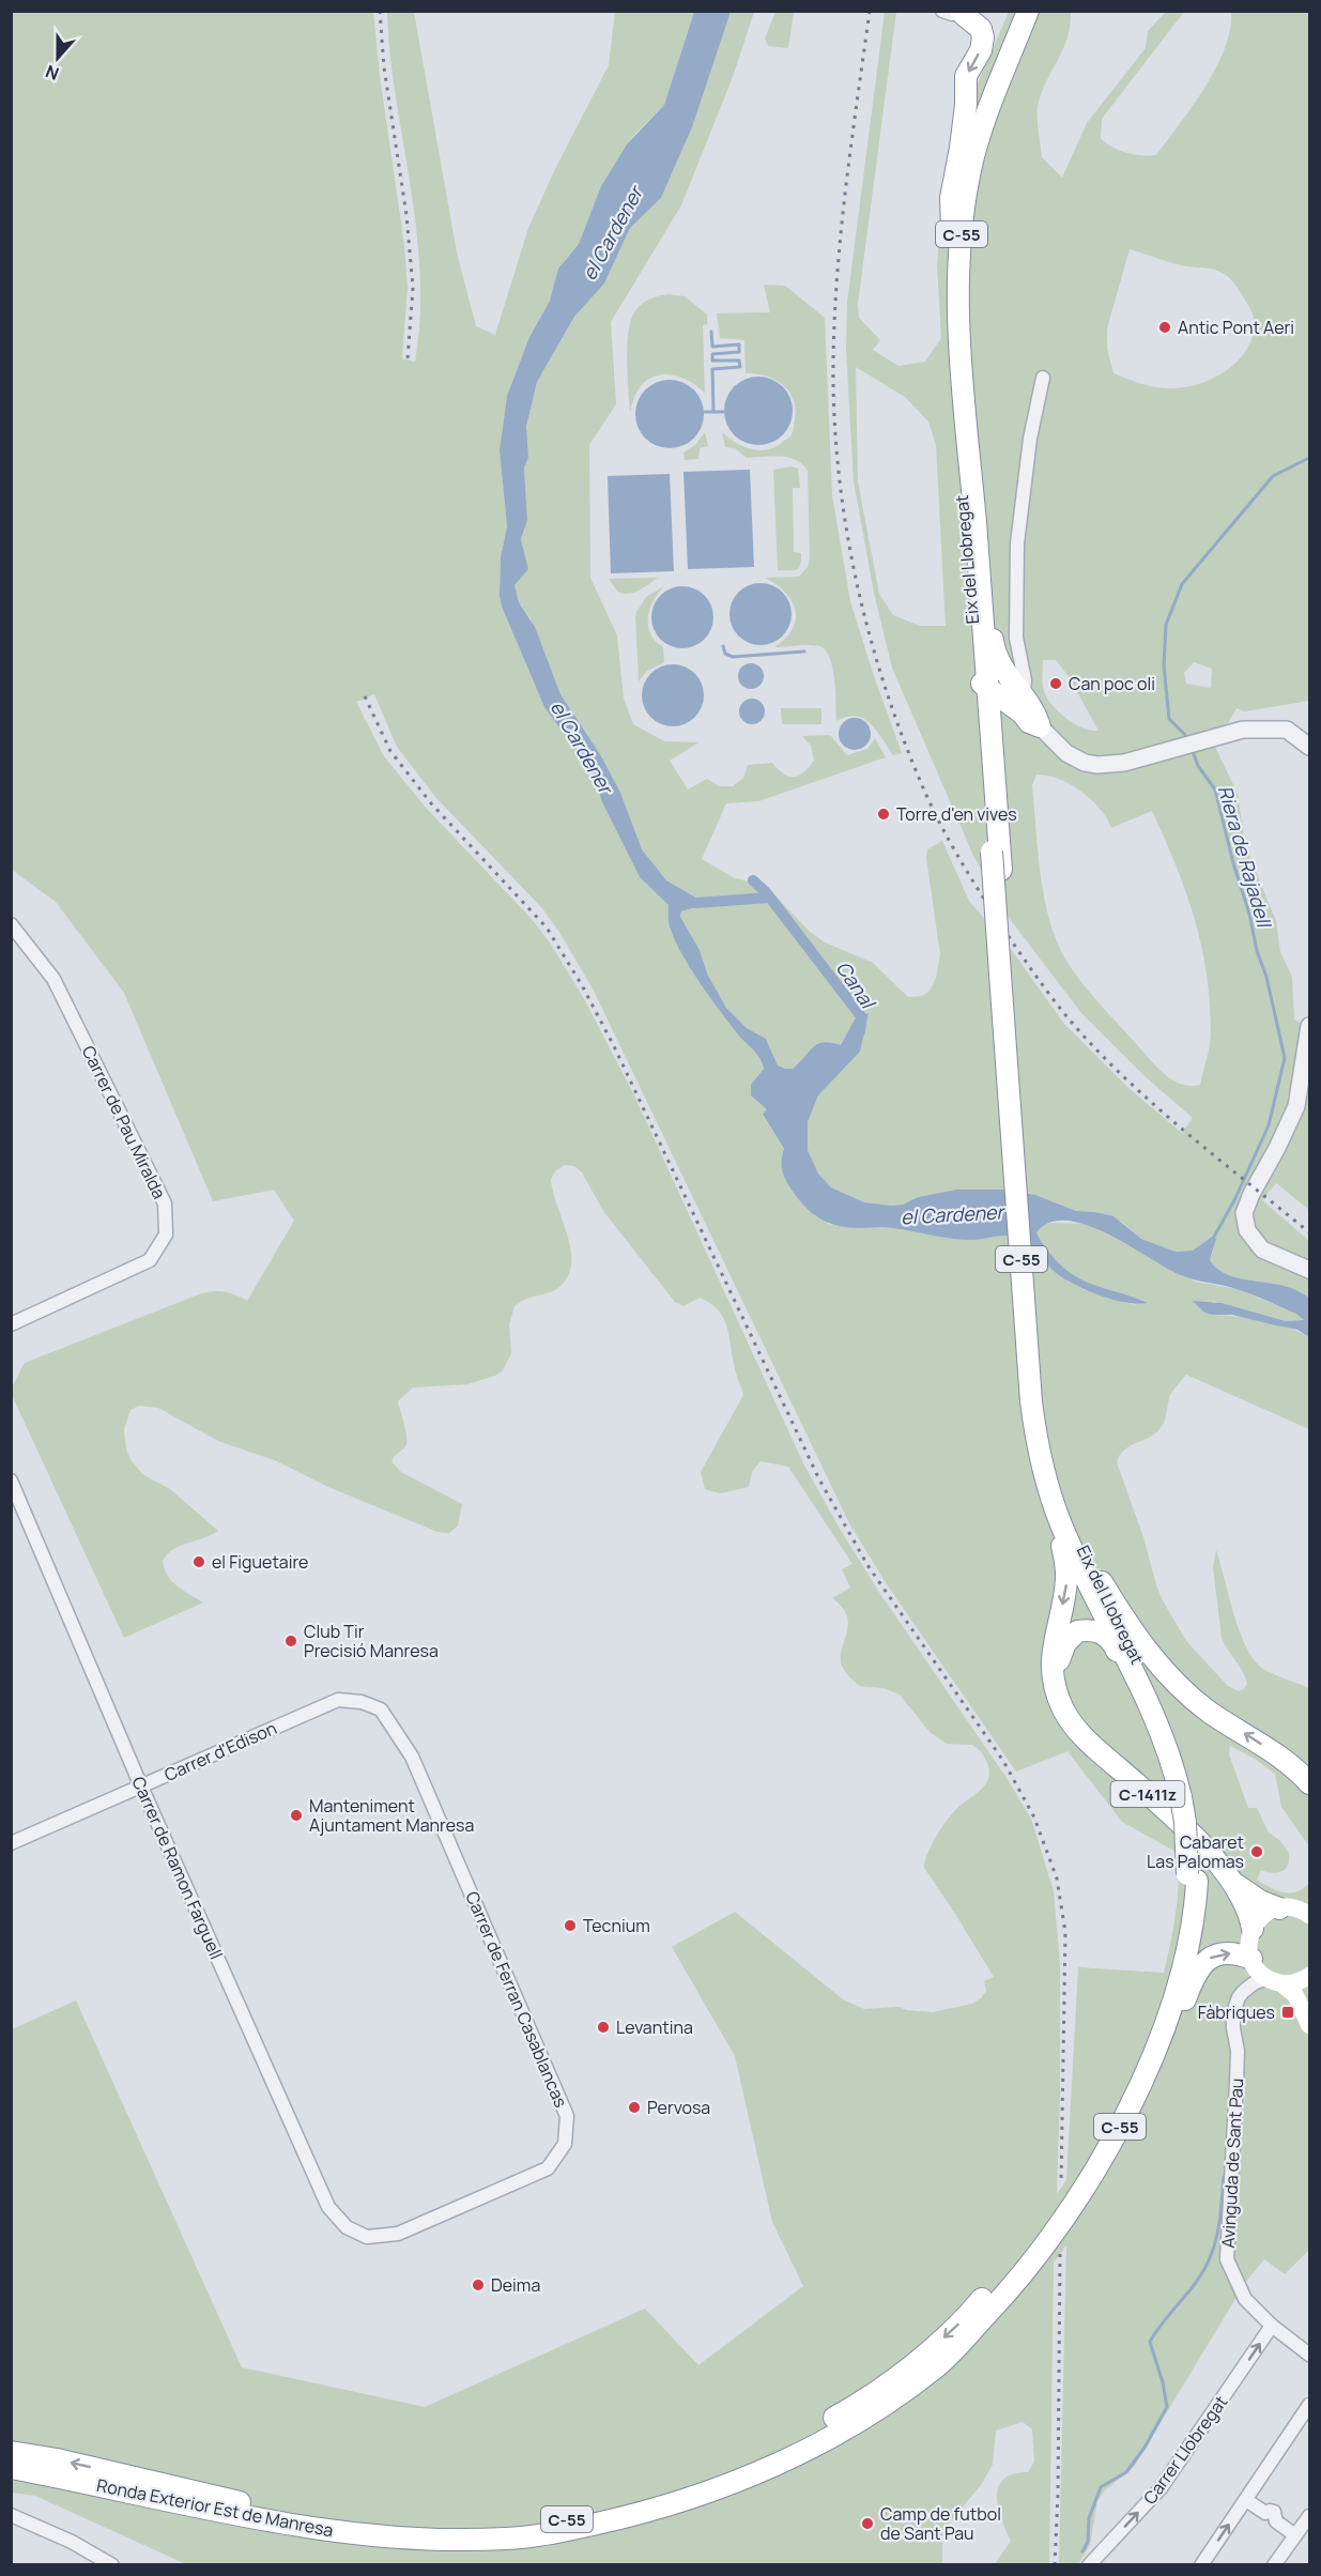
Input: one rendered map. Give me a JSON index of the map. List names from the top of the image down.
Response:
{
  "streets": {
    "highway": [
      "C-55",
      "Eix del Llobregat",
      "C-1411z",
      "Ronda Exterior Est de Manresa"
    ],
    "street": [
      "Carrer de Pau Miralda",
      "Carrer d'Edison",
      "Carrer de Ramon Farguell",
      "Carrer de Ferran Casablancas",
      "Avinguda de Sant Pau",
      "Carrer Llobregat"
    ]
  },
  "crossings": [
    ["Eix del Llobregat", "Ronda Exterior Est de Manresa"],
    ["Carrer d'Edison", "Carrer de Ramon Farguell"],
    ["Carrer d'Edison", "Carrer de Ferran Casablancas"],
    ["Carrer de Ramon Farguell", "Carrer de Ferran Casablancas"],
    ["Avinguda de Sant Pau", "Carrer Llobregat"]
  ],
  "water": ["el Cardener", "Riera de Rajadell", "Canal"],
  "places": {
    "other": [
      "Antic Pont Aeri",
      "Can poc oli",
      "Torre d'en vives",
      "el Figuetaire",
      "Club Tir Precisió Manresa",
      "Manteniment Ajuntament Manresa",
      "Cabaret Las Palomas",
      "Tecnium",
      "Levantina",
      "Pervosa",
      "Deima",
      "Camp de futbol de Sant Pau"
    ],
    "transit": ["Fàbriques"]
  },
  "north": "bottom"
}
